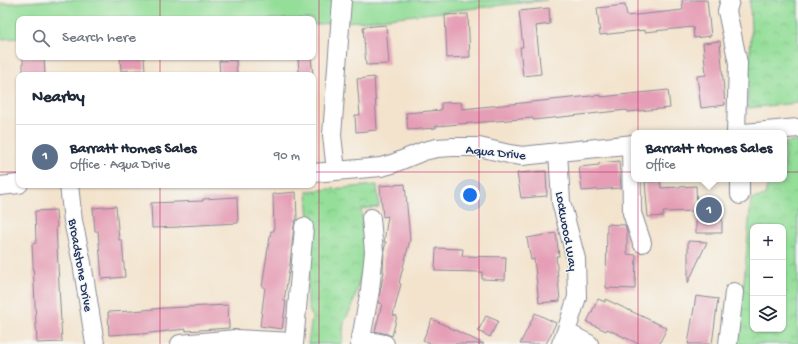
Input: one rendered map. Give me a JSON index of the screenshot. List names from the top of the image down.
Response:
{
  "streets": {
    "street": ["Aqua Drive", "Lockwood Way", "Broadstone Drive"]
  },
  "crossings": [
    ["Aqua Drive", "Lockwood Way"]
  ],
  "page": {
    "search": "Search here",
    "heading": "Nearby",
    "list": [
      {
        "mark": "1",
        "name": "Barratt Homes Sales",
        "note": "Office · Aqua Drive",
        "value": "90 m"
      }
    ],
    "popup": ["Barratt Homes Sales", "Office"],
    "pins": "1",
    "map_buttons": ["+", "−"]
  }
}
